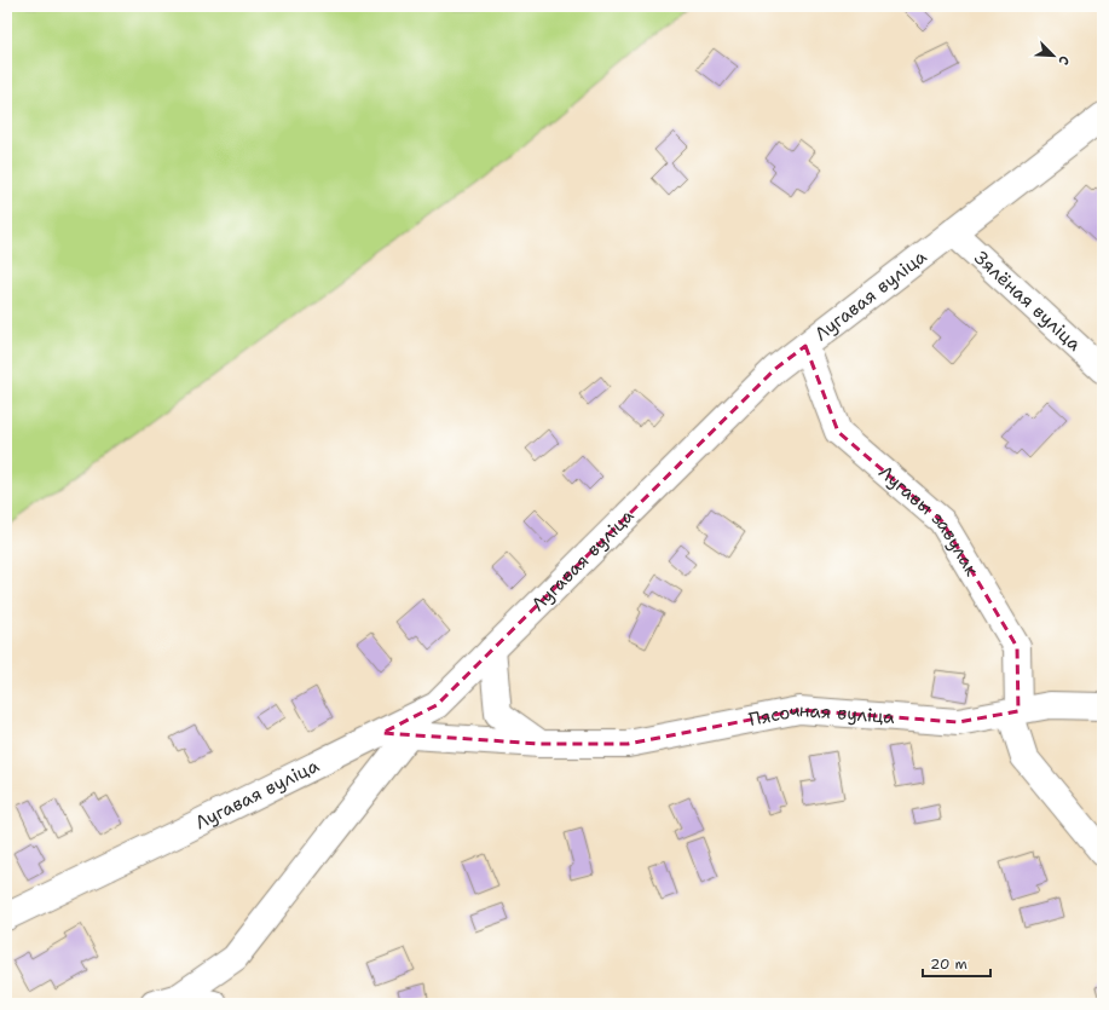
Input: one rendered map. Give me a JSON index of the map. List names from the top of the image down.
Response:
{
  "streets": {
    "street": [
      "Лугавая вуліца",
      "Зялёная вуліца",
      "Лугавы завулак",
      "Пясочная вуліца"
    ]
  },
  "crossings": [
    ["Лугавая вуліца", "Зялёная вуліца"],
    ["Лугавая вуліца", "Лугавы завулак"],
    ["Лугавая вуліца", "Пясочная вуліца"],
    ["Лугавы завулак", "Пясочная вуліца"]
  ],
  "scale_bar": "20 m",
  "north": "bottom right"
}
